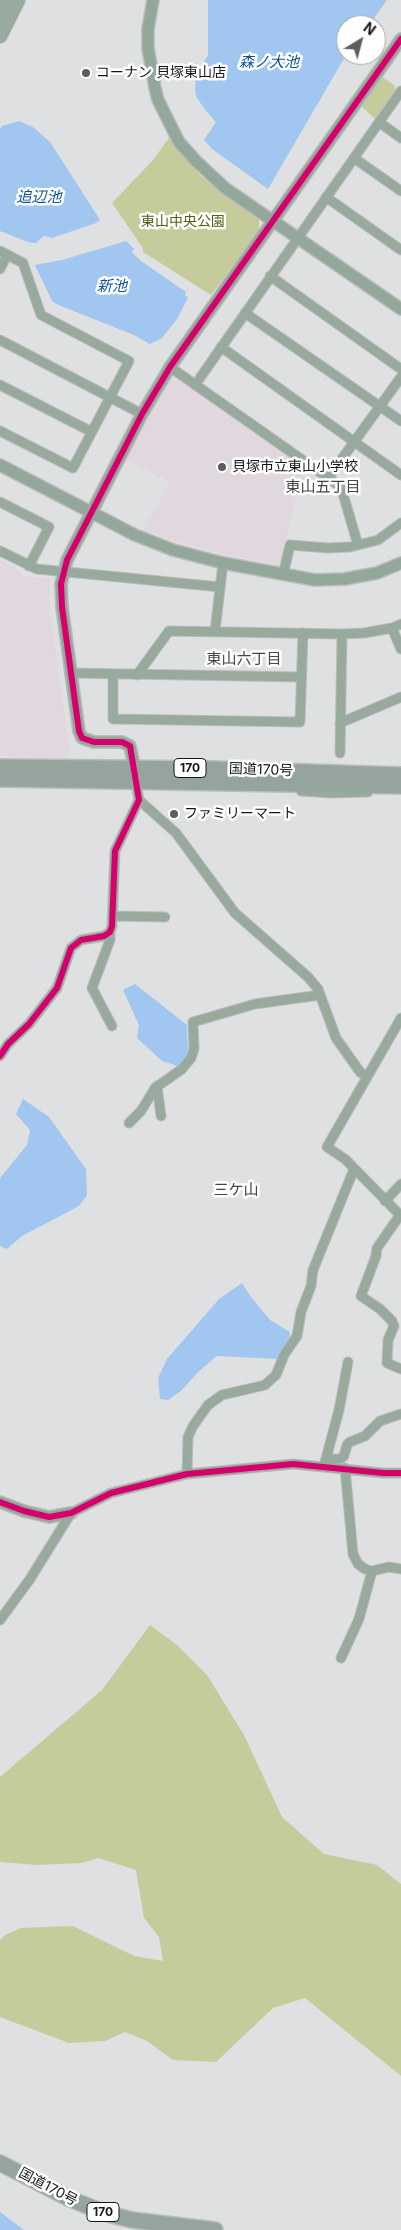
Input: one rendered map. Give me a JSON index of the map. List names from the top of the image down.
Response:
{
  "streets": {
    "highway": ["170", "国道170号"]
  },
  "districts": ["東山五丁目", "東山六丁目", "三ケ山"],
  "water": ["森ノ大池", "追辺池", "新池"],
  "parks": ["東山中央公園"],
  "places": ["コーナン 貝塚東山店", "貝塚市立東山小学校", "ファミリーマート"],
  "north": "top right"
}
